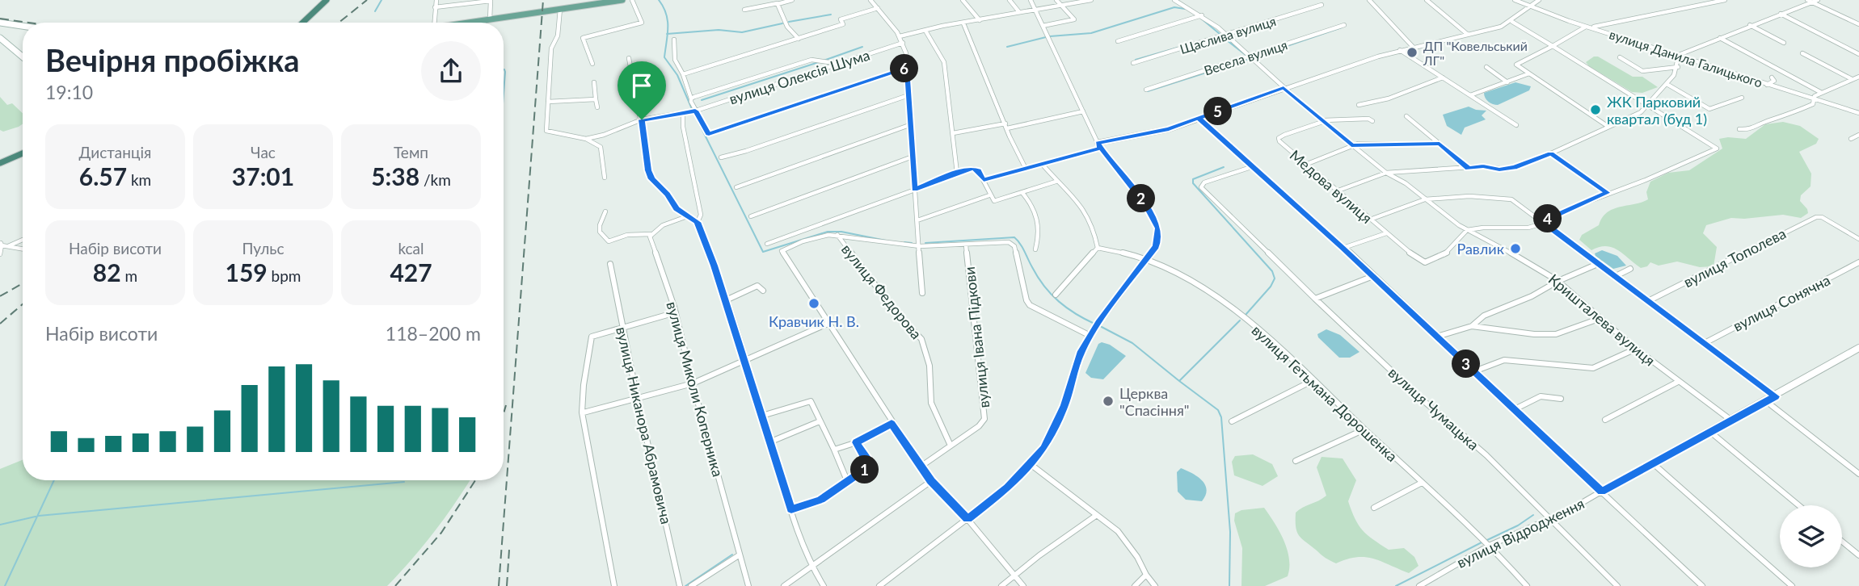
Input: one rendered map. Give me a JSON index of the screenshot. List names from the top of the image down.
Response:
{
  "streets": {
    "street": [
      "Щаслива вулиця",
      "Весела вулиця",
      "вулиця Данила Галицького",
      "вулиця Олексія Шума",
      "Медова вулиця",
      "вулиця Тополева",
      "вулиця Федорова",
      "вулиця Сонячна",
      "Кришталева вулиця",
      "вулиця Івана Підкови",
      "вулиця Миколи Коперника",
      "вулиця Гетьмана Дорошенка",
      "вулиця Чумацька",
      "вулиця Никанора Абрамовича",
      "вулиця Відродження"
    ]
  },
  "crossings": [
    ["Щаслива вулиця", "Кришталева вулиця"],
    ["Весела вулиця", "Кришталева вулиця"],
    ["Медова вулиця", "Кришталева вулиця"],
    ["вулиця Федорова", "вулиця Івана Підкови"],
    ["Кришталева вулиця", "вулиця Відродження"],
    ["вулиця Гетьмана Дорошенка", "вулиця Відродження"],
    ["вулиця Чумацька", "вулиця Відродження"]
  ],
  "places": [
    "ДП \"Ковельський ЛГ\"",
    "ЖК Парковий квартал (буд 1)",
    "Равлик",
    "Кравчик Н. В.",
    "Церква \"Спасіння\""
  ],
  "page": {
    "heading": ["Вечірня пробіжка", "19:10"],
    "pins": [
      "6",
      "5",
      "2",
      "4",
      "3",
      "1"
    ],
    "stats": [
      ["Дистанція", "6.57 km"],
      ["Час", "37:01"],
      ["Темп", "5:38 /km"],
      ["Набір висоти", "82 m"],
      ["Пульс", "159 bpm"],
      ["kcal", "427"]
    ],
    "chart": ["Набір висоти", "118–200 m"]
  }
}
